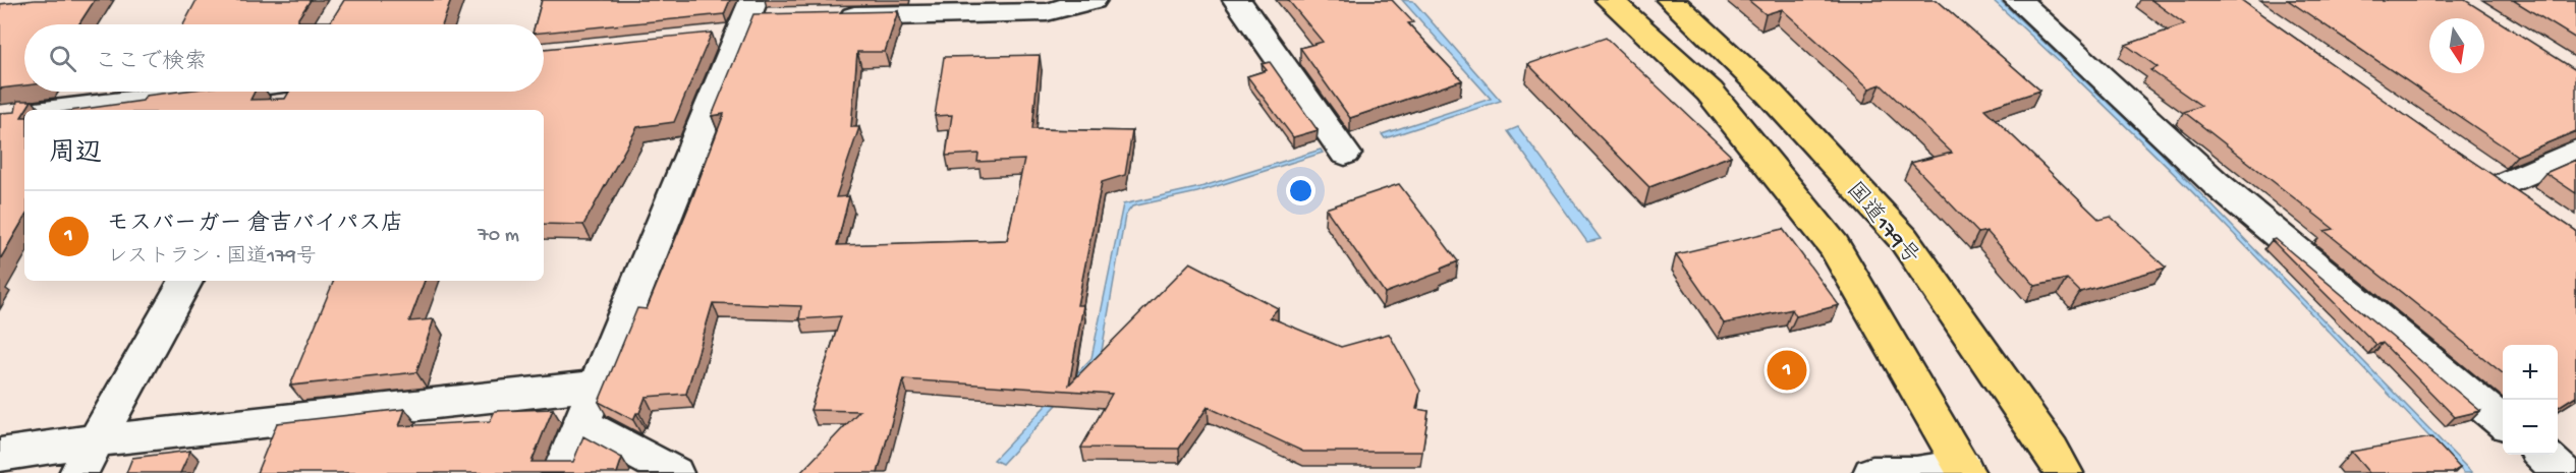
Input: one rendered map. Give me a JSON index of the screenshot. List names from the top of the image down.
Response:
{
  "streets": {
    "highway": ["国道179号"]
  },
  "north": "bottom",
  "page": {
    "search": "ここで検索",
    "heading": "周辺",
    "list": [
      {
        "mark": "1",
        "name": "モスバーガー 倉吉バイパス店",
        "note": "レストラン · 国道179号",
        "value": "70 m"
      }
    ],
    "map_buttons": ["+", "−"],
    "pins": "1"
  }
}
